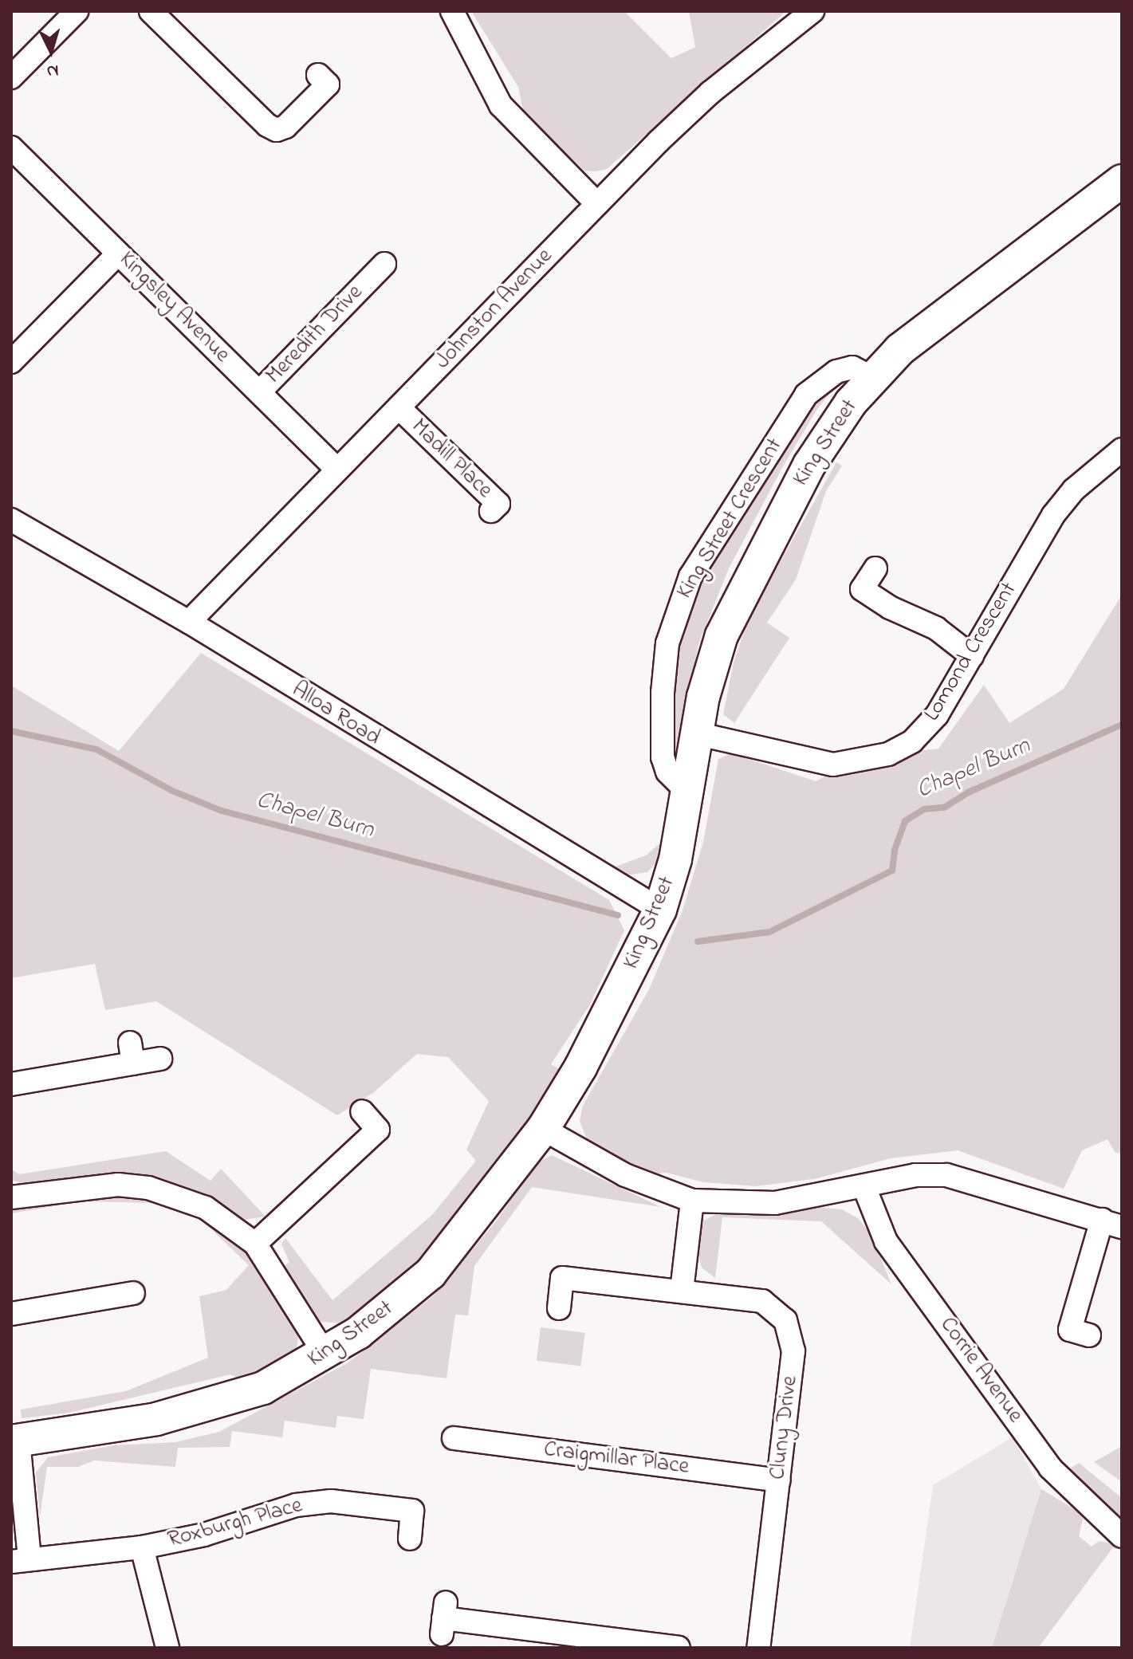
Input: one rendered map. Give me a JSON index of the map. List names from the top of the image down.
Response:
{
  "streets": {
    "main road": ["King Street"],
    "street": [
      "Kingsley Avenue",
      "Johnston Avenue",
      "Meredith Drive",
      "Madill Place",
      "King Street Crescent",
      "Lomond Crescent",
      "Alloa Road",
      "Corrie Avenue",
      "Cluny Drive",
      "Craigmillar Place",
      "Roxburgh Place"
    ]
  },
  "crossings": [
    ["Kingsley Avenue", "Johnston Avenue"],
    ["Kingsley Avenue", "Meredith Drive"],
    ["Johnston Avenue", "Madill Place"],
    ["Johnston Avenue", "Alloa Road"],
    ["King Street", "King Street Crescent"],
    ["King Street", "Lomond Crescent"],
    ["King Street", "Alloa Road"],
    ["King Street", "Roxburgh Place"],
    ["Cluny Drive", "Craigmillar Place"]
  ],
  "water": ["Chapel Burn"],
  "north": "bottom"
}
